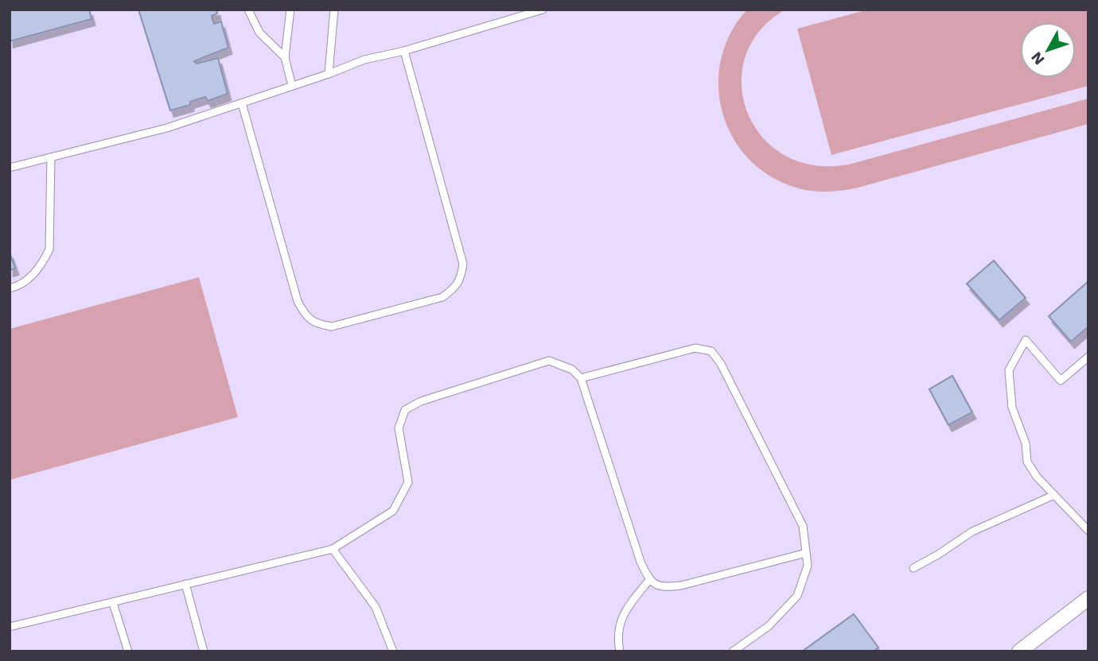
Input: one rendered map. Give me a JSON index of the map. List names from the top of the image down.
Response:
{
  "north": "bottom left"
}
